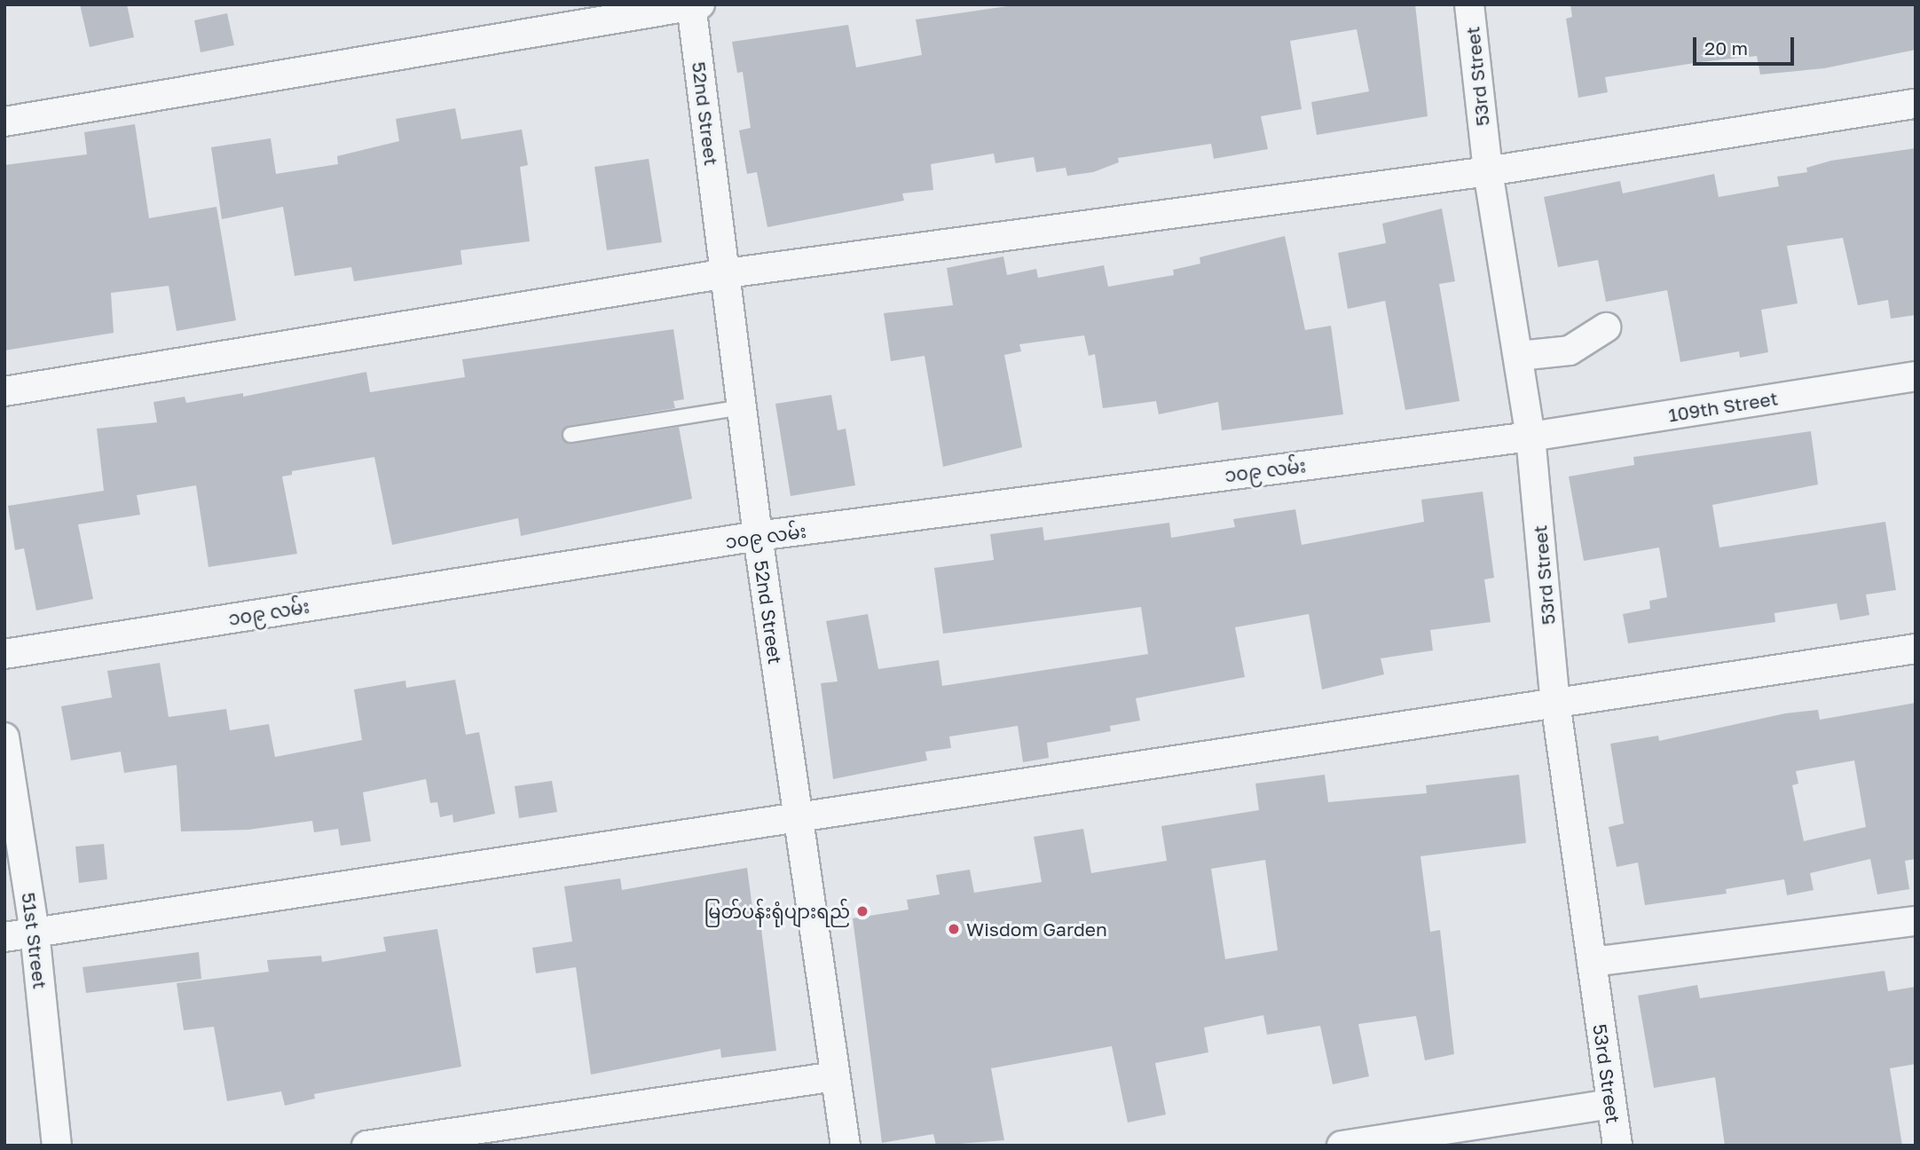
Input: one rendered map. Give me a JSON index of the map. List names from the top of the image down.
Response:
{
  "streets": {
    "street": [
      "53rd Street",
      "52nd Street",
      "109th Street",
      "၁၀၉ လမ်း",
      "51st Street"
    ]
  },
  "crossings": [
    ["53rd Street", "109th Street"],
    ["53rd Street", "၁၀၉ လမ်း"],
    ["52nd Street", "၁၀၉ လမ်း"],
    ["109th Street", "၁၀၉ လမ်း"]
  ],
  "places": ["မြတ်ပန်းရုံပျားရည်", "Wisdom Garden"],
  "scale_bar": "20 m"
}
